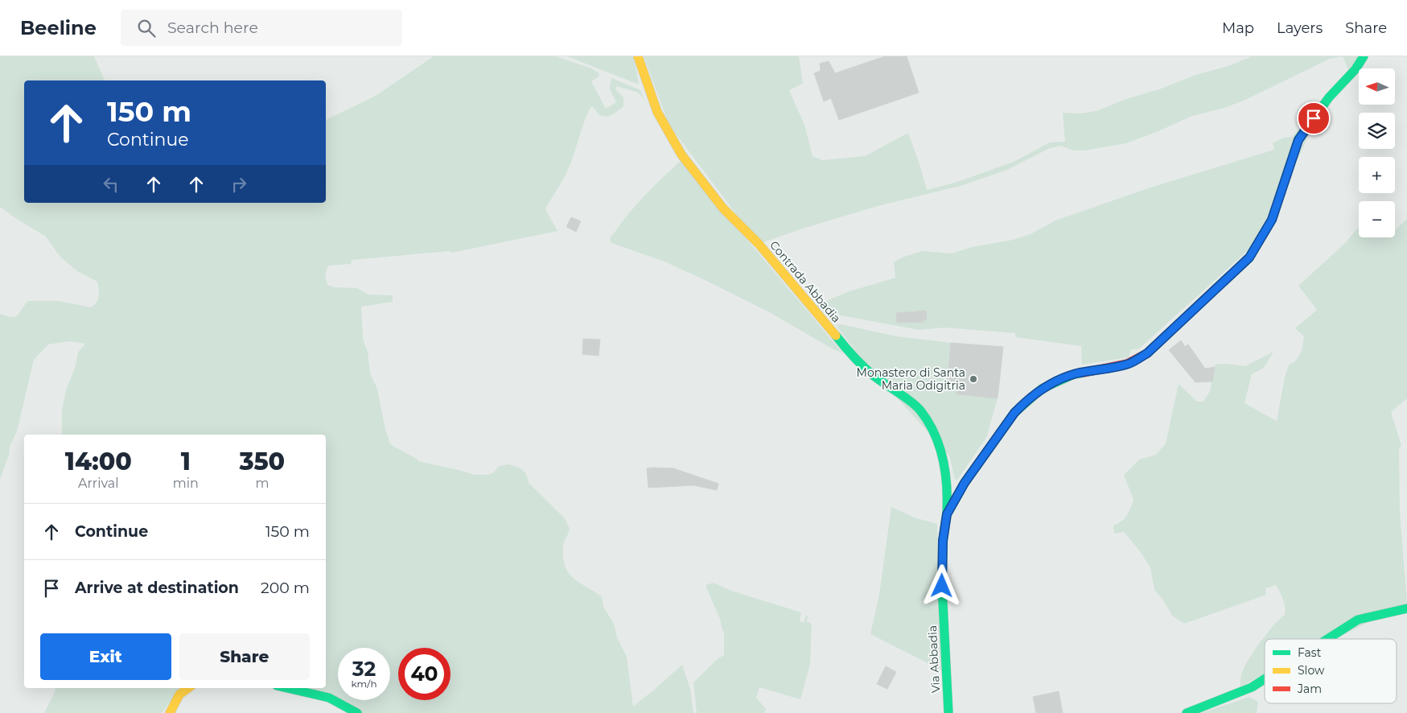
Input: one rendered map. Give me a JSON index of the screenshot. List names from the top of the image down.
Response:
{
  "streets": {
    "street": ["Contrada Abbadia", "Via Abbadia"]
  },
  "crossings": [
    ["Contrada Abbadia", "Via Abbadia"]
  ],
  "places": ["Monastero di Santa Maria Odigitria"],
  "legend": ["Fast", "Slow", "Jam"],
  "north": "left",
  "page": {
    "header": "Beeline",
    "search": "Search here",
    "nav": ["Map", "Layers", "Share"],
    "map_buttons": ["+", "−"],
    "turn": ["150 m", "Continue"],
    "eta": [
      "14:00",
      "Arrival",
      "1",
      "min",
      "350",
      "m"
    ],
    "list": [
      {
        "name": "Continue",
        "value": "150 m"
      },
      {
        "name": "Arrive at destination",
        "value": "200 m"
      }
    ],
    "buttons": ["Exit", "Share"],
    "speed": "32 km/h",
    "limit": "40"
  }
}
